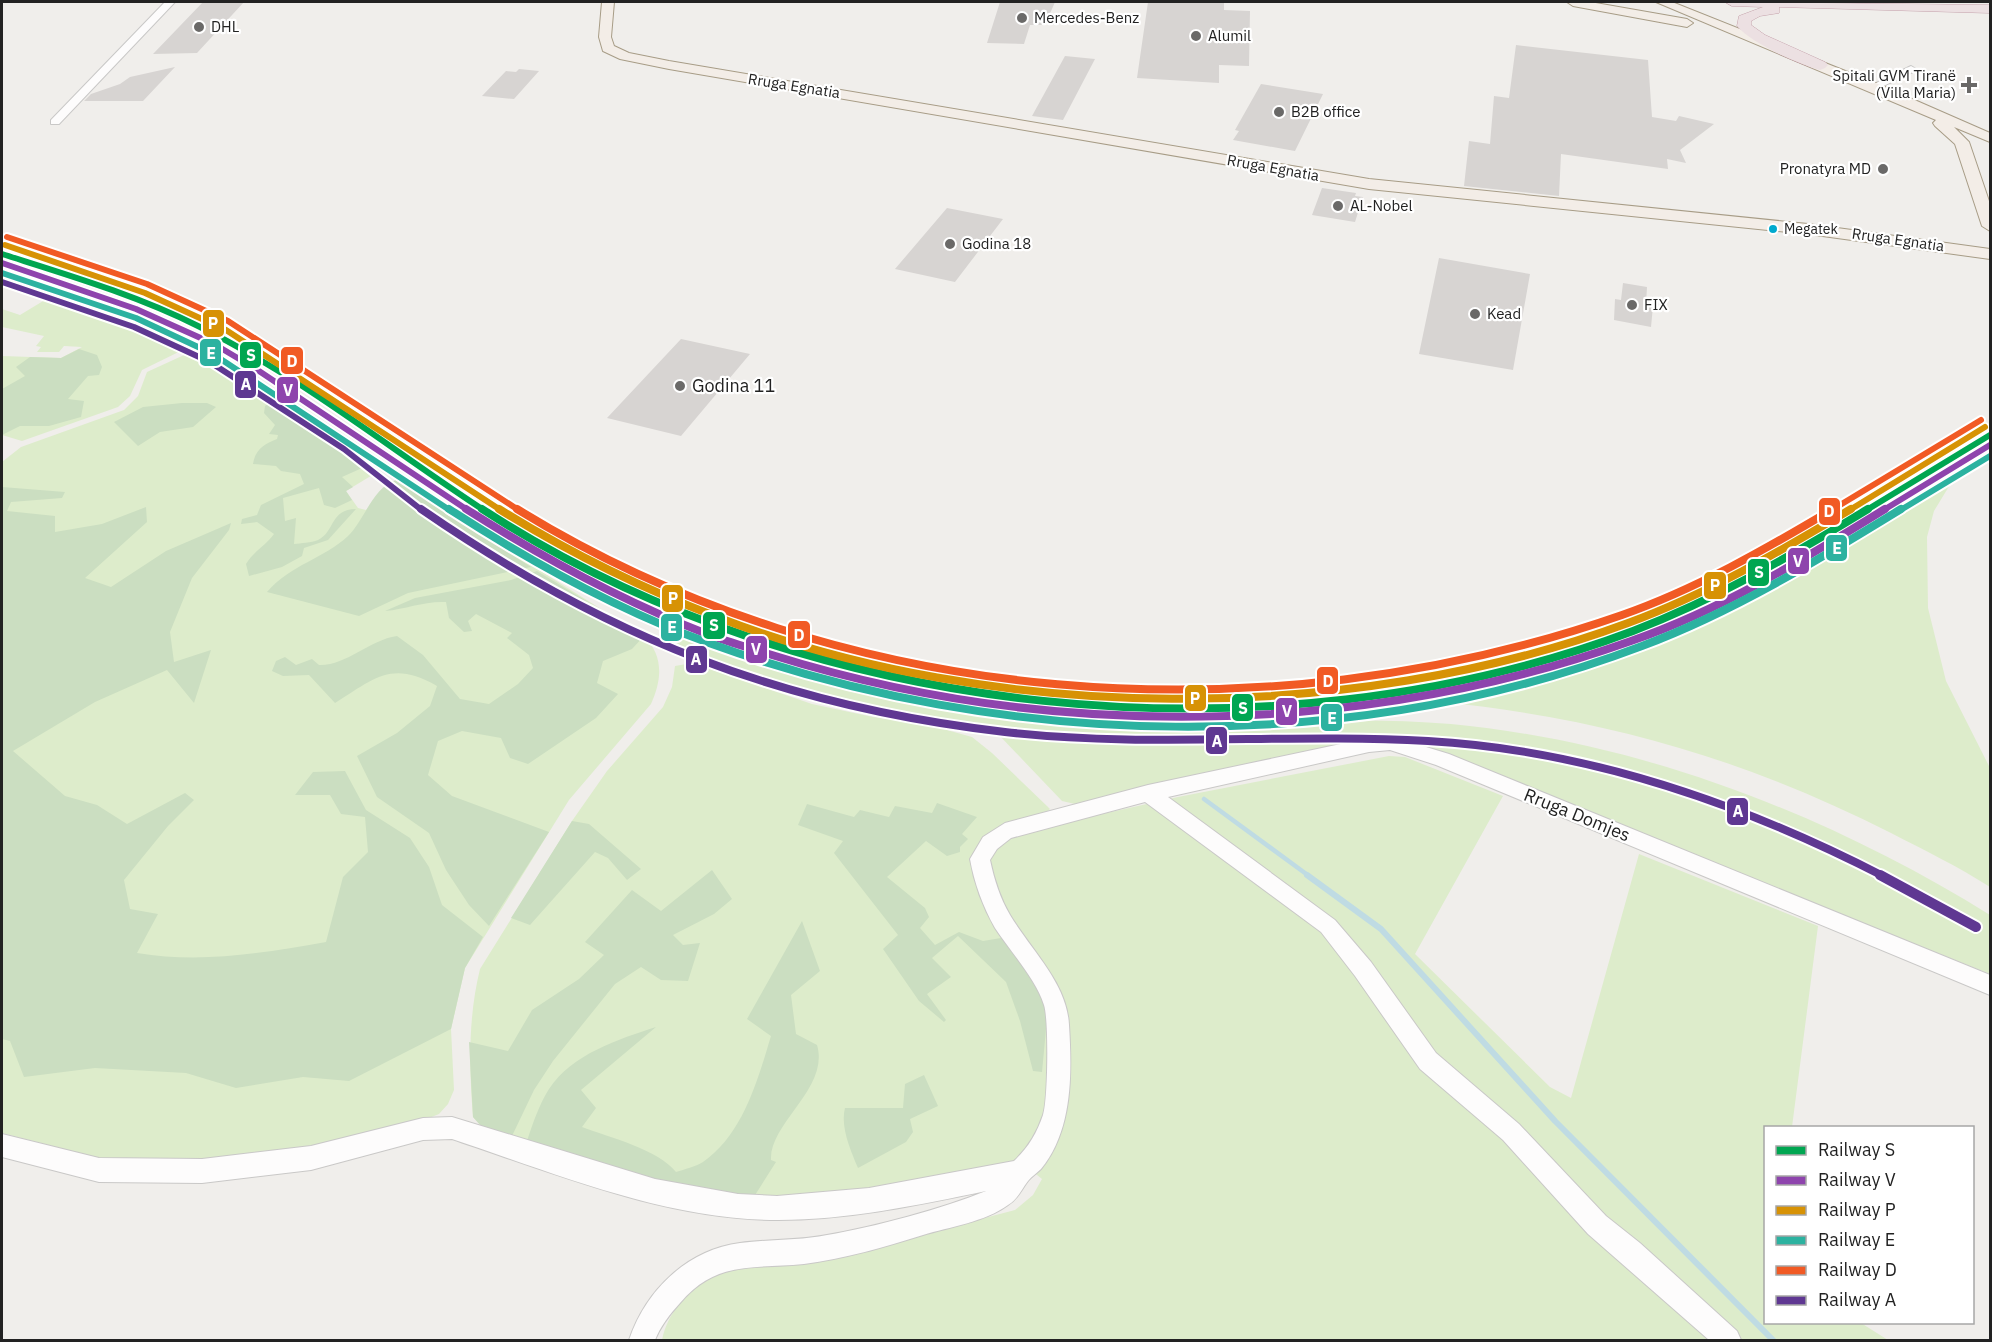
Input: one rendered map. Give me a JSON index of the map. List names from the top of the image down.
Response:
{
  "streets": {
    "main road": ["Rruga Egnatia"],
    "street": ["Rruga Domjes"]
  },
  "places": {
    "other": [
      "Mercedes-Benz",
      "DHL",
      "Alumil",
      "B2B office",
      "Pronatyra MD",
      "AL-Nobel",
      "Megatek",
      "Godina 18",
      "FIX",
      "Kead",
      "Godina 11"
    ],
    "health": ["Spitali GVM Tiranë (Villa Maria)"]
  },
  "lines": [
    "rail line D",
    "rail line P",
    "rail line S",
    "rail line V",
    "rail line E",
    "rail line A"
  ],
  "legend": [
    "Railway S",
    "Railway V",
    "Railway P",
    "Railway E",
    "Railway D",
    "Railway A"
  ]
}
